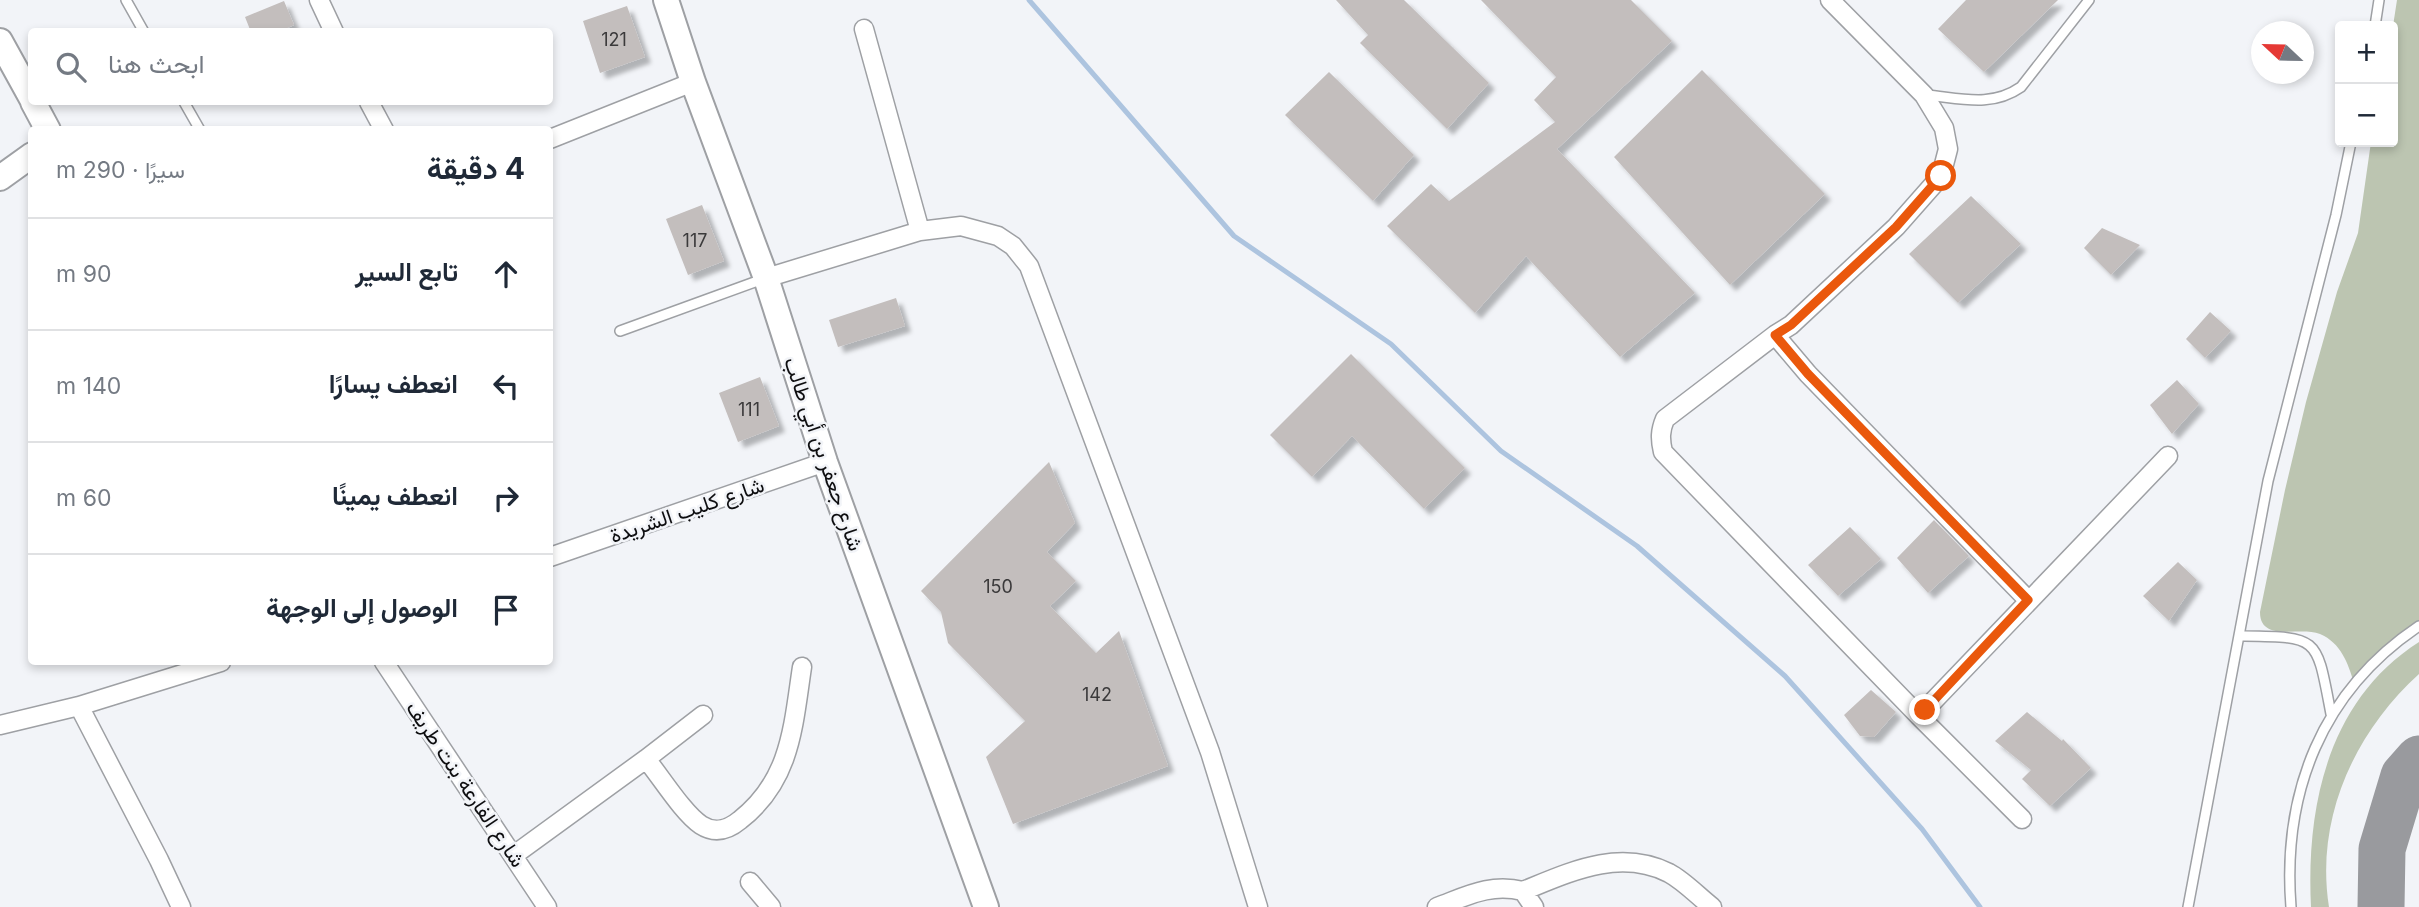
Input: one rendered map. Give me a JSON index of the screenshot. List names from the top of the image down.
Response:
{
  "streets": {
    "street": ["شارع جعفر بن أبي طالب", "شارع كليب الشريدة", "شارع الفارعة بنت طريف"]
  },
  "crossings": [
    ["شارع جعفر بن أبي طالب", "شارع كليب الشريدة"]
  ],
  "house_numbers": [
    "121",
    "117",
    "111",
    "150",
    "142"
  ],
  "north": "left",
  "page": {
    "map_buttons": ["+", "−"],
    "search": "ابحث هنا",
    "heading": ["4 دقيقة", "سيرًا · 290 m"],
    "list": [
      ["تابع السير", "90 m"],
      ["انعطف يسارًا", "140 m"],
      ["انعطف يمينًا", "60 m"],
      "الوصول إلى الوجهة"
    ]
  }
}
